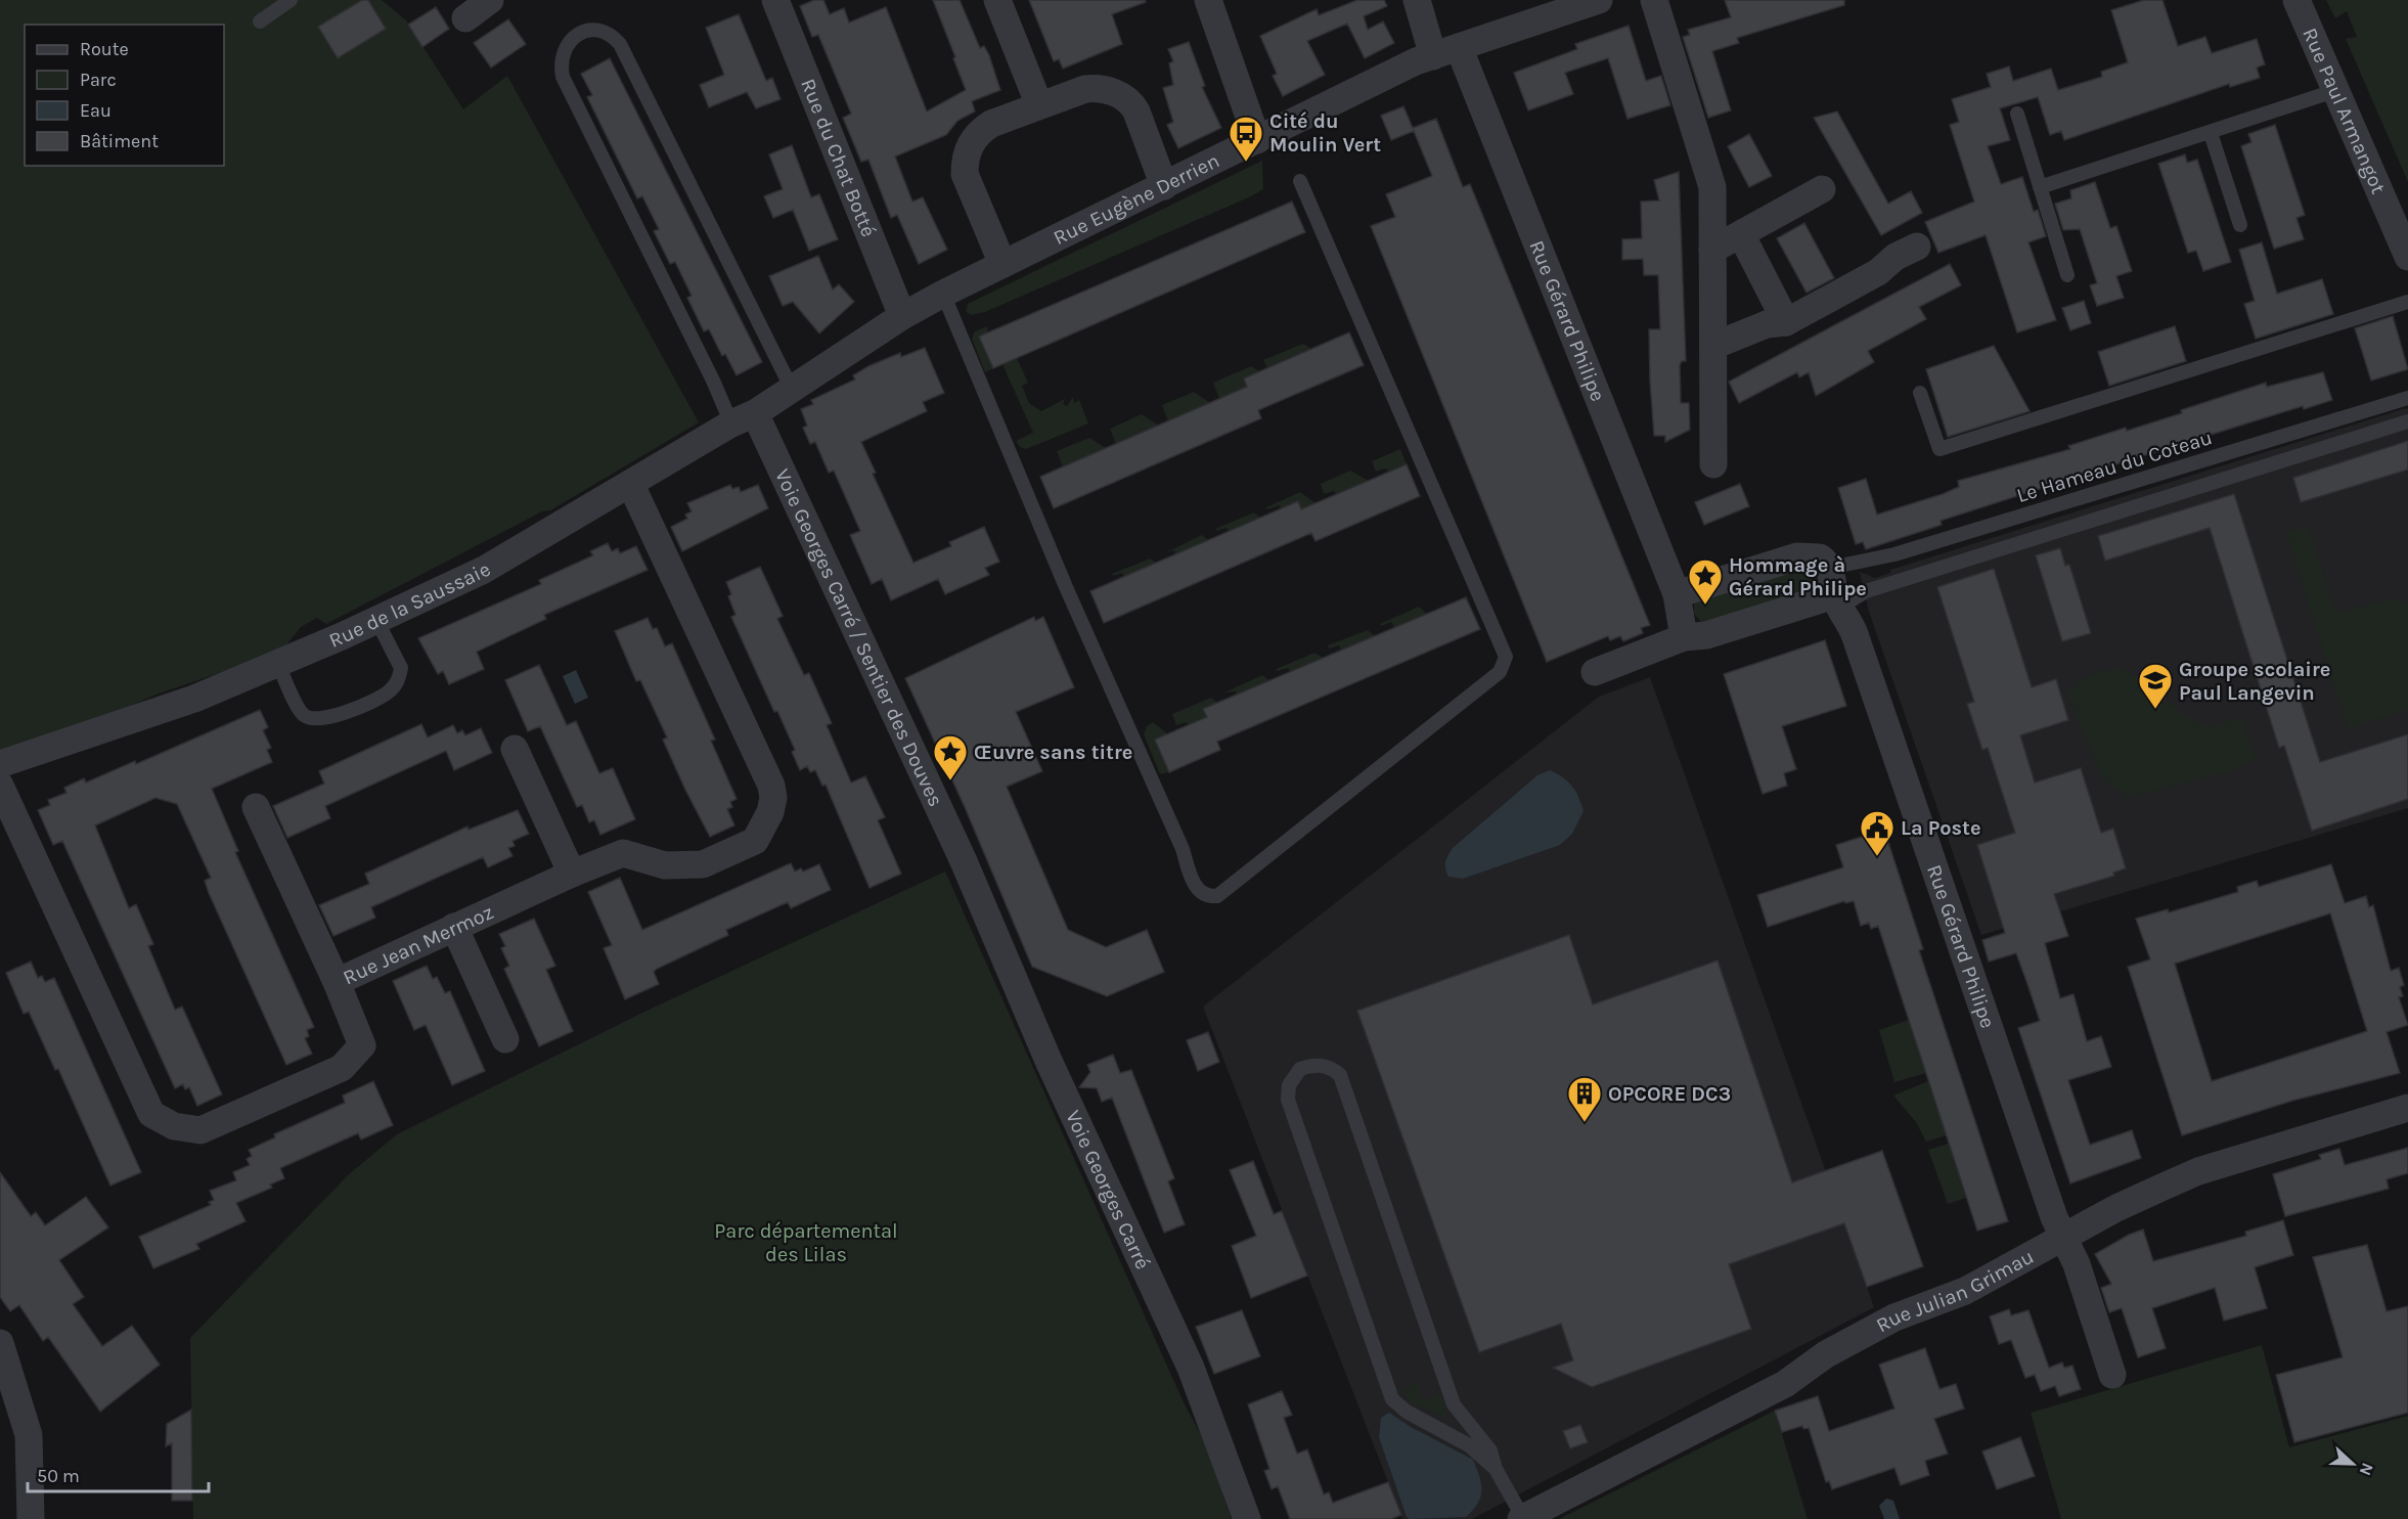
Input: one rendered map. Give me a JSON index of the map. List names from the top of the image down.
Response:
{
  "streets": {
    "street": [
      "Rue Paul Armangot",
      "Rue du Chat Botté",
      "Rue Eugène Derrien",
      "Rue Gérard Philipe",
      "Rue de la Saussaie",
      "Voie Georges Carré / Sentier des Douves",
      "Rue Jean Mermoz",
      "Voie Georges Carré",
      "Rue Julian Grimau"
    ],
    "lane": ["Le Hameau du Coteau"]
  },
  "crossings": [
    ["Rue du Chat Botté", "Rue Eugène Derrien"],
    ["Rue Eugène Derrien", "Rue Gérard Philipe"],
    ["Rue Eugène Derrien", "Rue de la Saussaie"],
    ["Rue Gérard Philipe", "Le Hameau du Coteau"],
    ["Rue Gérard Philipe", "Rue Julian Grimau"],
    ["Rue de la Saussaie", "Voie Georges Carré / Sentier des Douves"],
    ["Rue de la Saussaie", "Rue Jean Mermoz"],
    ["Voie Georges Carré / Sentier des Douves", "Voie Georges Carré"]
  ],
  "parks": ["Parc départemental des Lilas"],
  "places": {
    "bus stop": ["Cité du Moulin Vert"],
    "place": ["Hommage à Gérard Philipe", "Œuvre sans titre"],
    "school or university": ["Groupe scolaire Paul Langevin"],
    "public building": ["La Poste"],
    "building": ["OPCORE DC3"]
  },
  "legend": [
    "Route",
    "Parc",
    "Eau",
    "Bâtiment"
  ],
  "scale_bar": "50 m",
  "north": "right"
}
